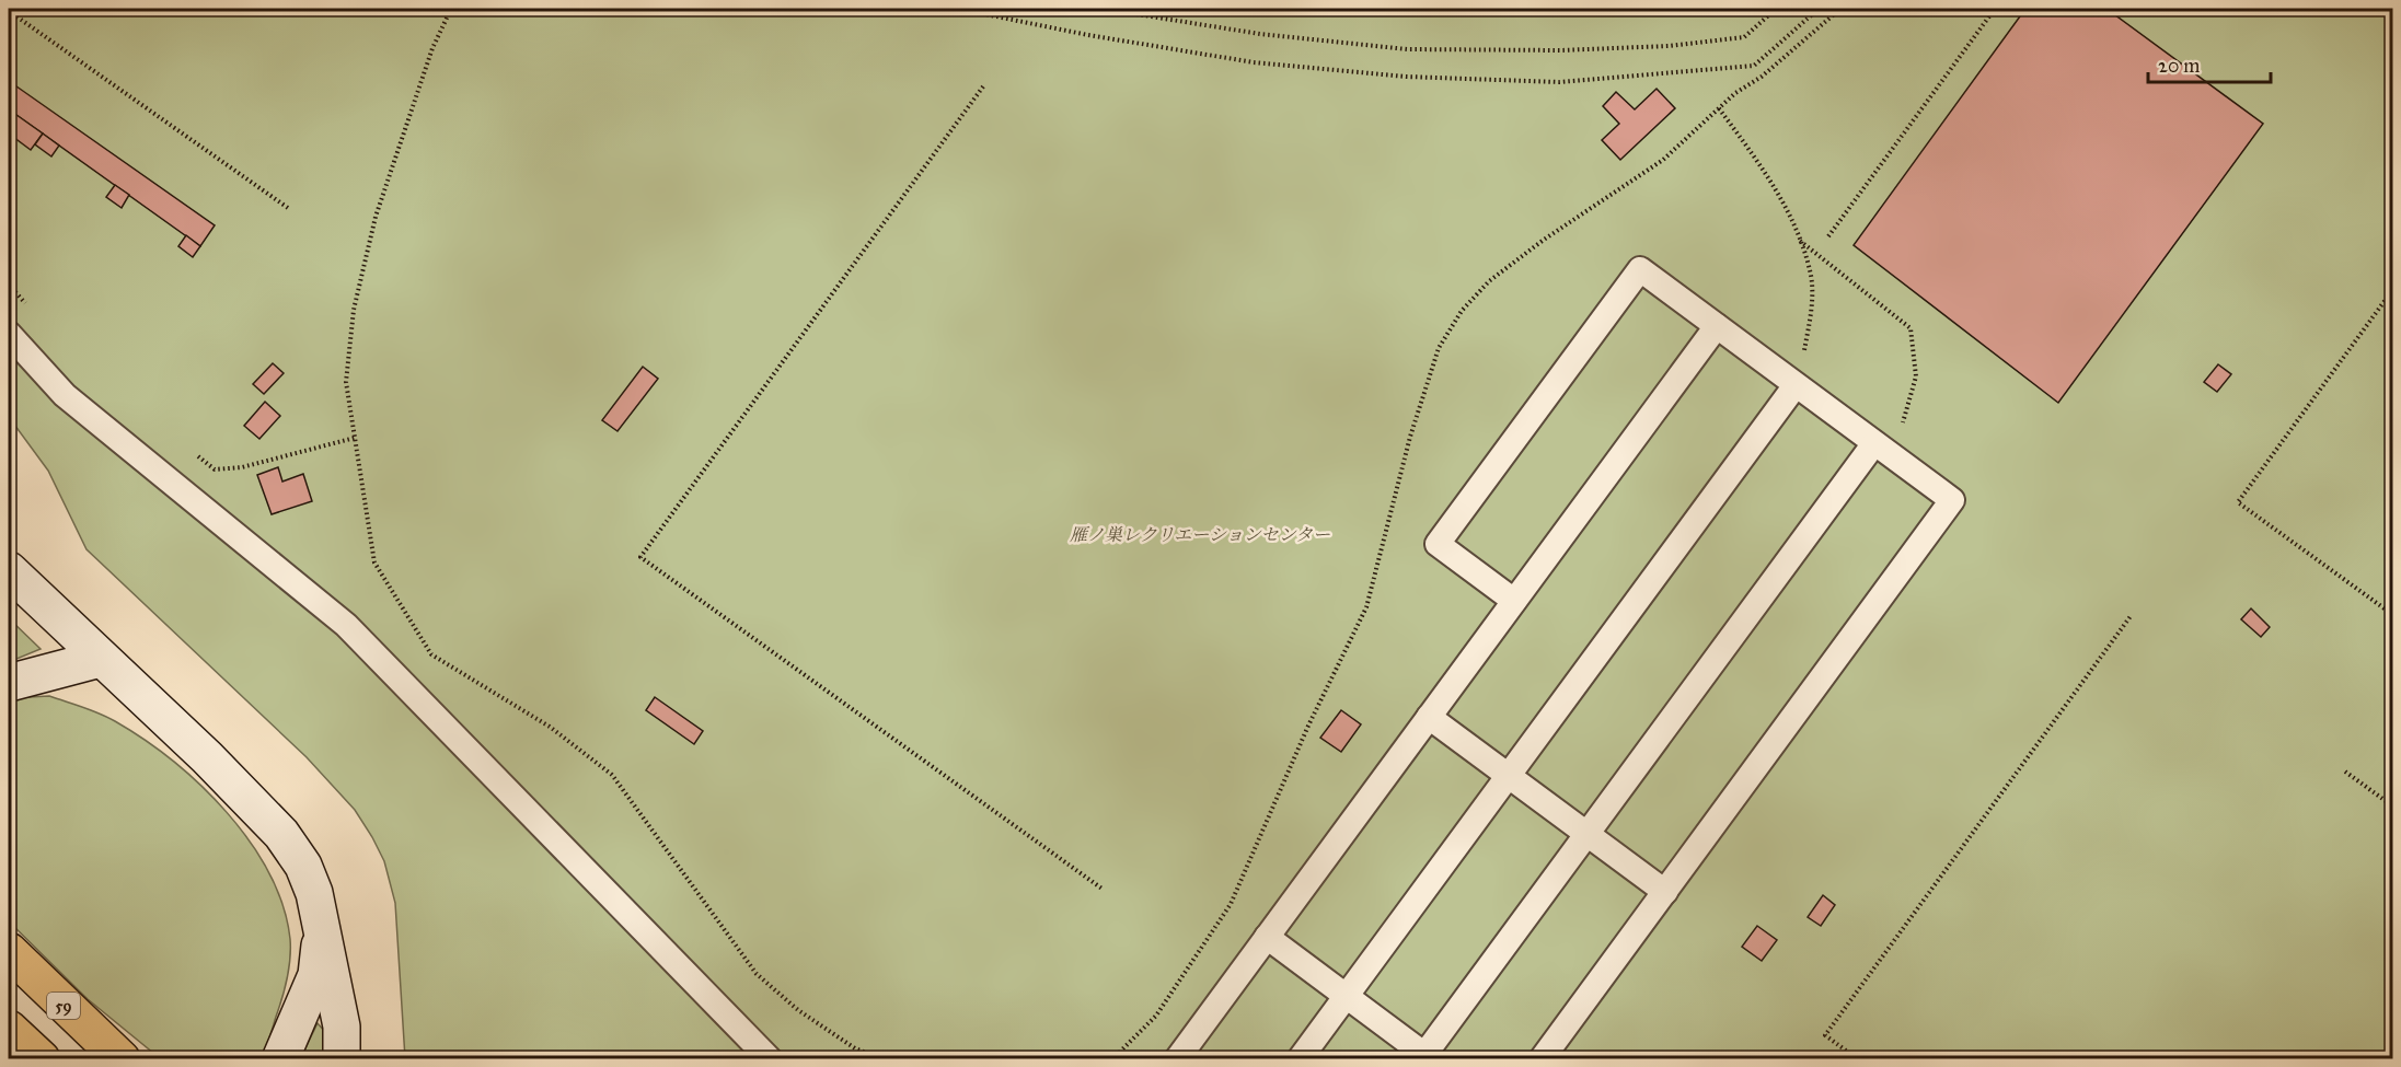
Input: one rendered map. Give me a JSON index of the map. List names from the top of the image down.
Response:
{
  "streets": {
    "main road": ["59"]
  },
  "parks": ["雁ノ巣レクリエーションセンター"],
  "scale_bar": "20 m"
}
